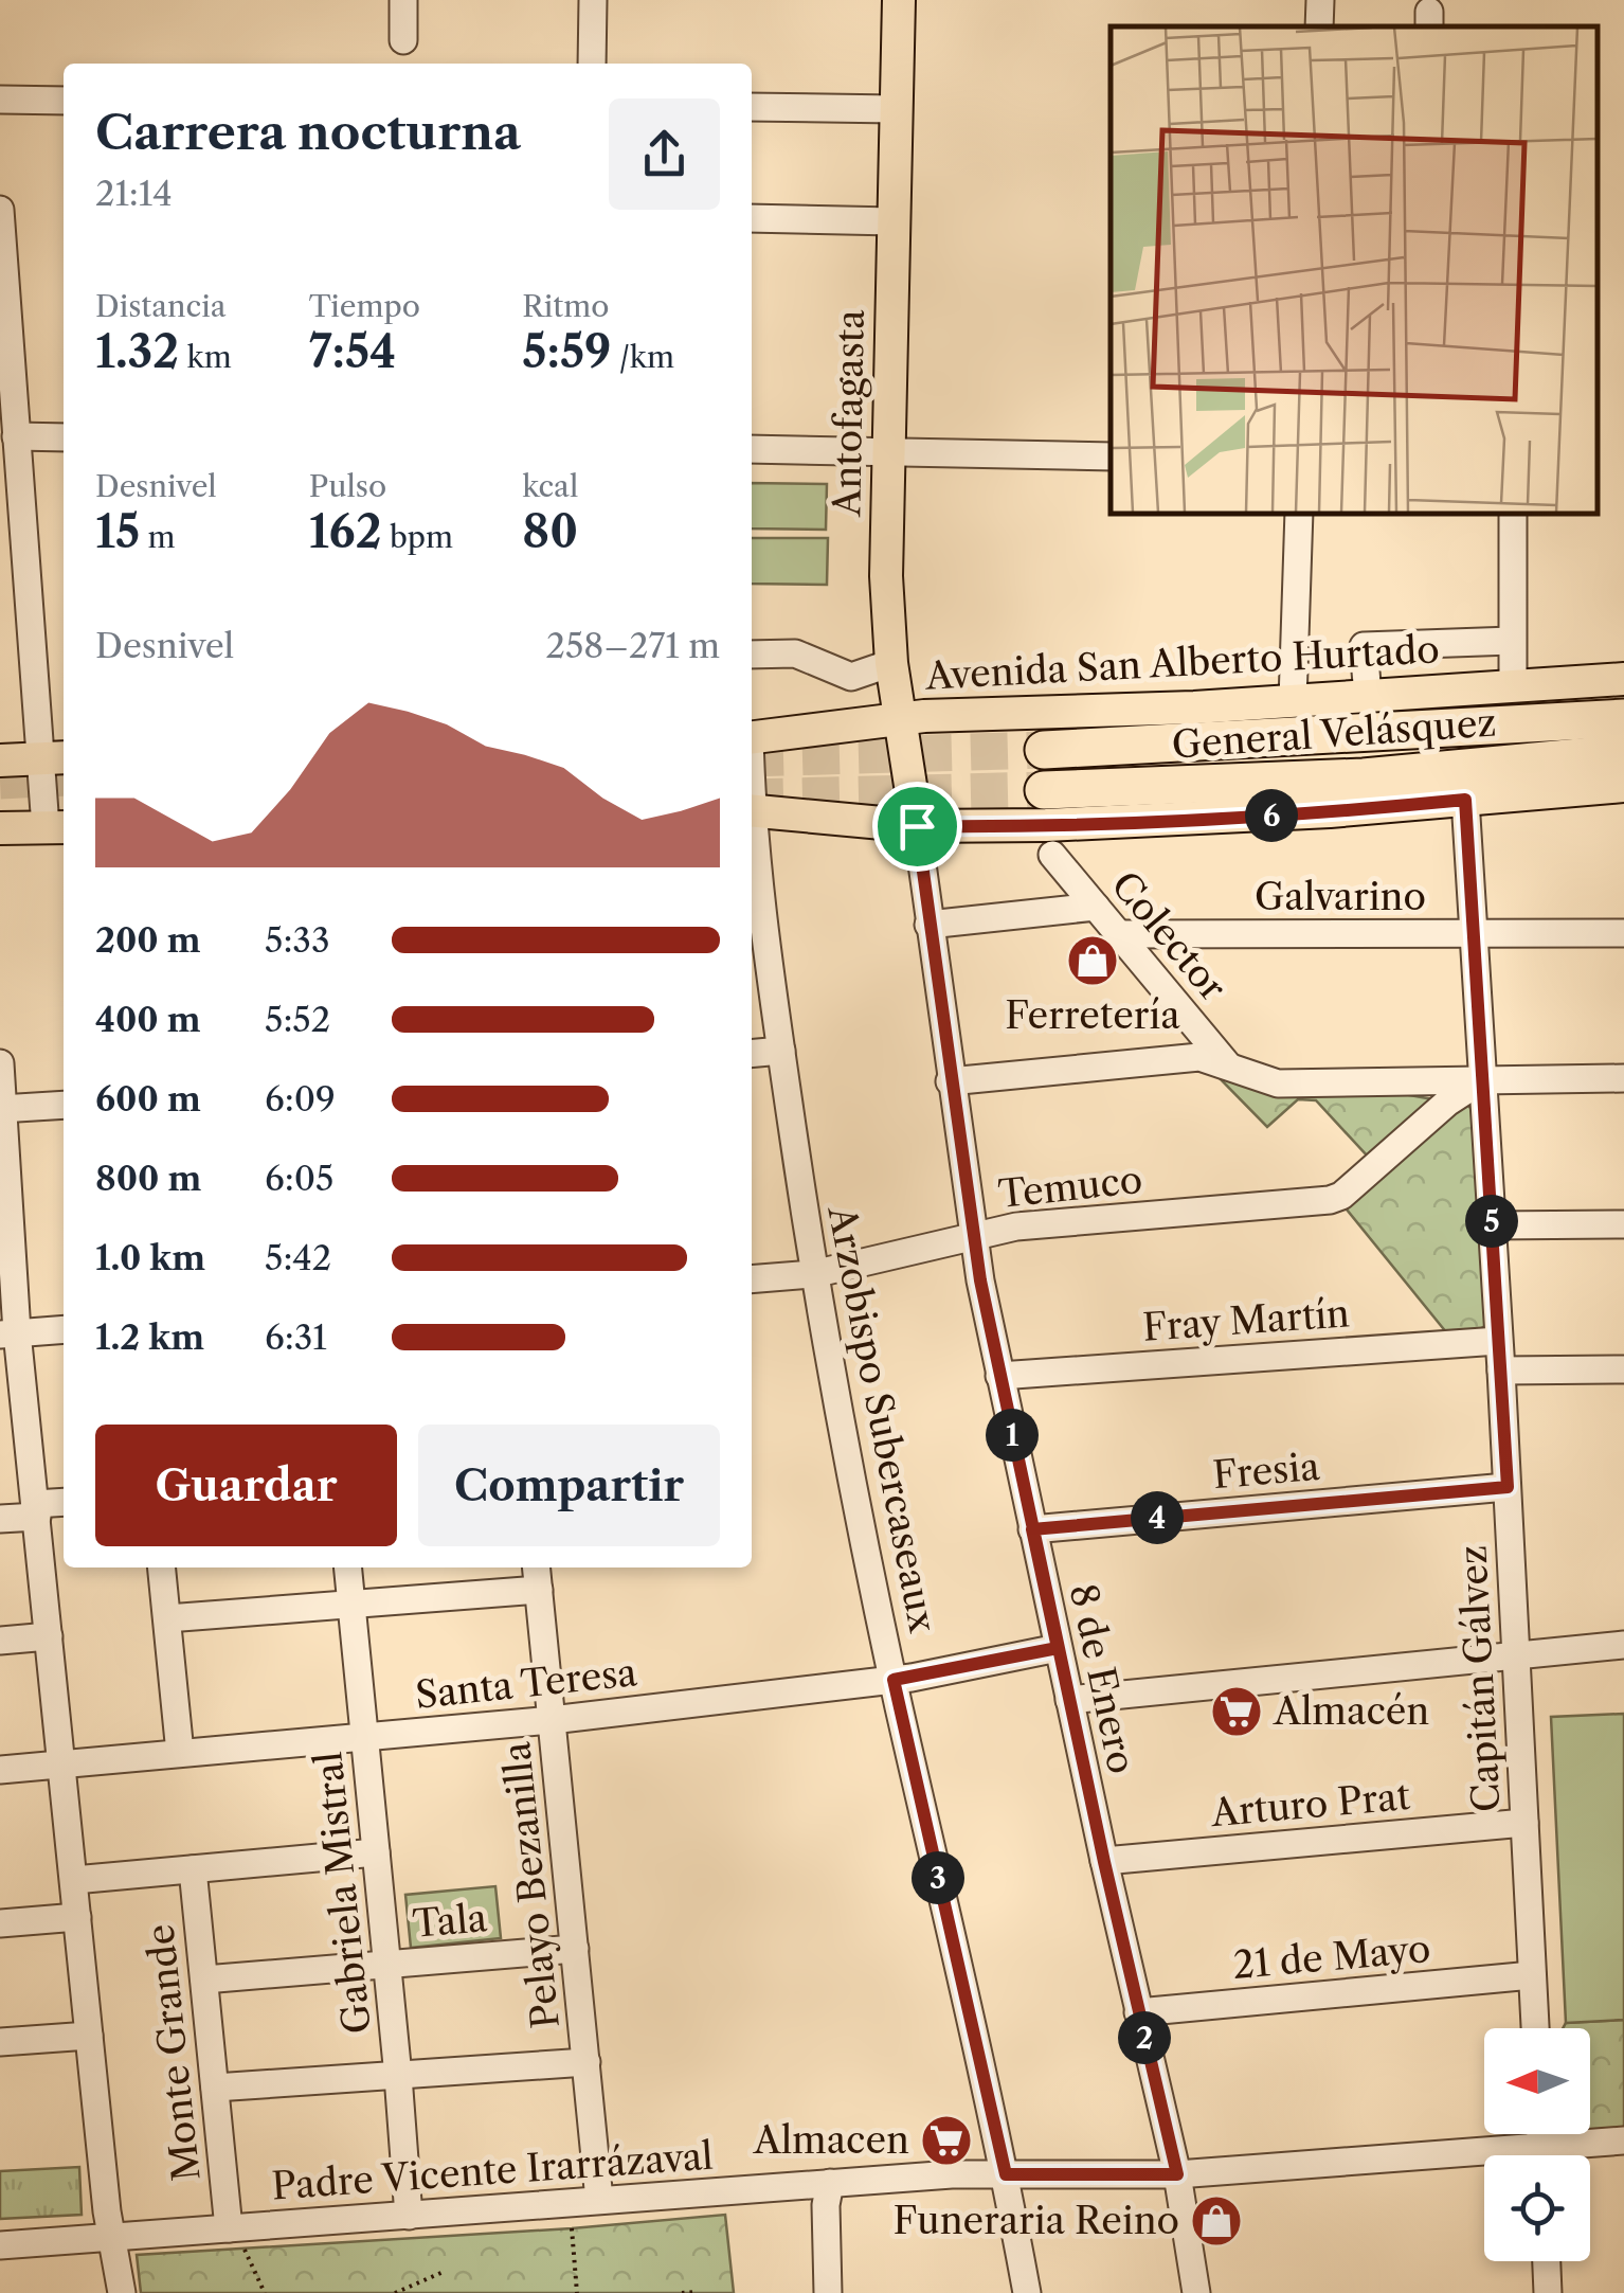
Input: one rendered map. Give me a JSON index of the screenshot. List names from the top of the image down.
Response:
{
  "streets": {
    "highway": ["General Velásquez"],
    "main road": ["Antofagasta", "Avenida San Alberto Hurtado"],
    "street": [
      "Galvarino",
      "Colector",
      "Temuco",
      "Fray Martín",
      "Arzobispo Subercaseaux",
      "Fresia",
      "8 de Enero",
      "Capitán Gálvez",
      "Santa Teresa",
      "Arturo Prat",
      "Pelayo Bezanilla",
      "Gabriela Mistral",
      "Tala",
      "21 de Mayo",
      "Monte Grande",
      "Padre Vicente Irarrázaval"
    ]
  },
  "crossings": [
    ["Antofagasta", "Avenida San Alberto Hurtado"],
    ["Antofagasta", "8 de Enero"],
    ["Galvarino", "Colector"],
    ["Galvarino", "Capitán Gálvez"],
    ["Temuco", "Arzobispo Subercaseaux"],
    ["Temuco", "8 de Enero"],
    ["Temuco", "Capitán Gálvez"],
    ["Fray Martín", "8 de Enero"],
    ["Fray Martín", "Capitán Gálvez"],
    ["Arzobispo Subercaseaux", "Santa Teresa"],
    ["Arzobispo Subercaseaux", "Padre Vicente Irarrázaval"],
    ["Fresia", "8 de Enero"],
    ["Fresia", "Capitán Gálvez"],
    ["8 de Enero", "Santa Teresa"],
    ["8 de Enero", "Arturo Prat"],
    ["8 de Enero", "21 de Mayo"],
    ["8 de Enero", "Padre Vicente Irarrázaval"],
    ["Capitán Gálvez", "Arturo Prat"],
    ["Capitán Gálvez", "21 de Mayo"],
    ["Santa Teresa", "Pelayo Bezanilla"],
    ["Santa Teresa", "Gabriela Mistral"],
    ["Pelayo Bezanilla", "Tala"],
    ["Pelayo Bezanilla", "Padre Vicente Irarrázaval"],
    ["Gabriela Mistral", "Tala"],
    ["Gabriela Mistral", "Padre Vicente Irarrázaval"],
    ["Tala", "Monte Grande"],
    ["Monte Grande", "Padre Vicente Irarrázaval"]
  ],
  "places": {
    "shop": ["Ferretería", "Funeraria Reino"],
    "supermarket": ["Almacén", "Almacen"]
  },
  "north": "left",
  "page": {
    "heading": ["Carrera nocturna", "21:14"],
    "stats": [
      ["Distancia", "1.32 km"],
      ["Tiempo", "7:54"],
      ["Ritmo", "5:59 /km"],
      ["Desnivel", "15 m"],
      ["Pulso", "162 bpm"],
      ["kcal", "80"]
    ],
    "chart": ["Desnivel", "258–271 m"],
    "pins": [
      "6",
      "5",
      "1",
      "4",
      "3",
      "2"
    ],
    "list": [
      {
        "name": "200 m",
        "note": "5:33"
      },
      {
        "name": "400 m",
        "note": "5:52"
      },
      {
        "name": "600 m",
        "note": "6:09"
      },
      {
        "name": "800 m",
        "note": "6:05"
      },
      {
        "name": "1.0 km",
        "note": "5:42"
      },
      {
        "name": "1.2 km",
        "note": "6:31"
      }
    ],
    "buttons": ["Guardar", "Compartir"]
  }
}
